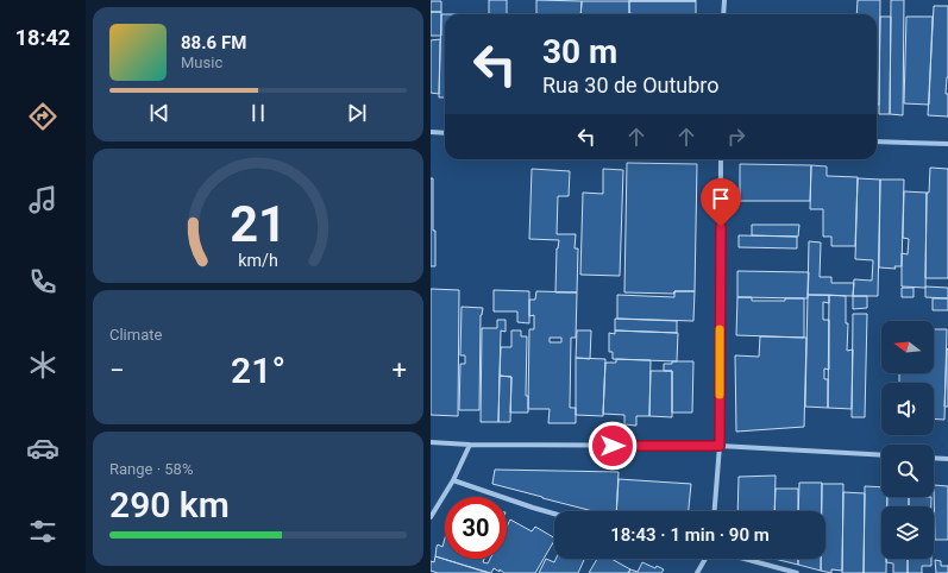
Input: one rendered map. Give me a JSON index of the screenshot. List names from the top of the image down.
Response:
{
  "north": "left",
  "page": {
    "tabs": "18:42",
    "turn": ["30 m", "Rua 30 de Outubro"],
    "song": ["88.6 FM", "Music"],
    "tile": [
      "Climate",
      ["Range · 58%", "290 km"]
    ],
    "heat": ["−", "21°", "+"],
    "limit": "30",
    "trip": "18:43 · 1 min · 90 m",
    "gauge": ["21", "km/h"]
  }
}
